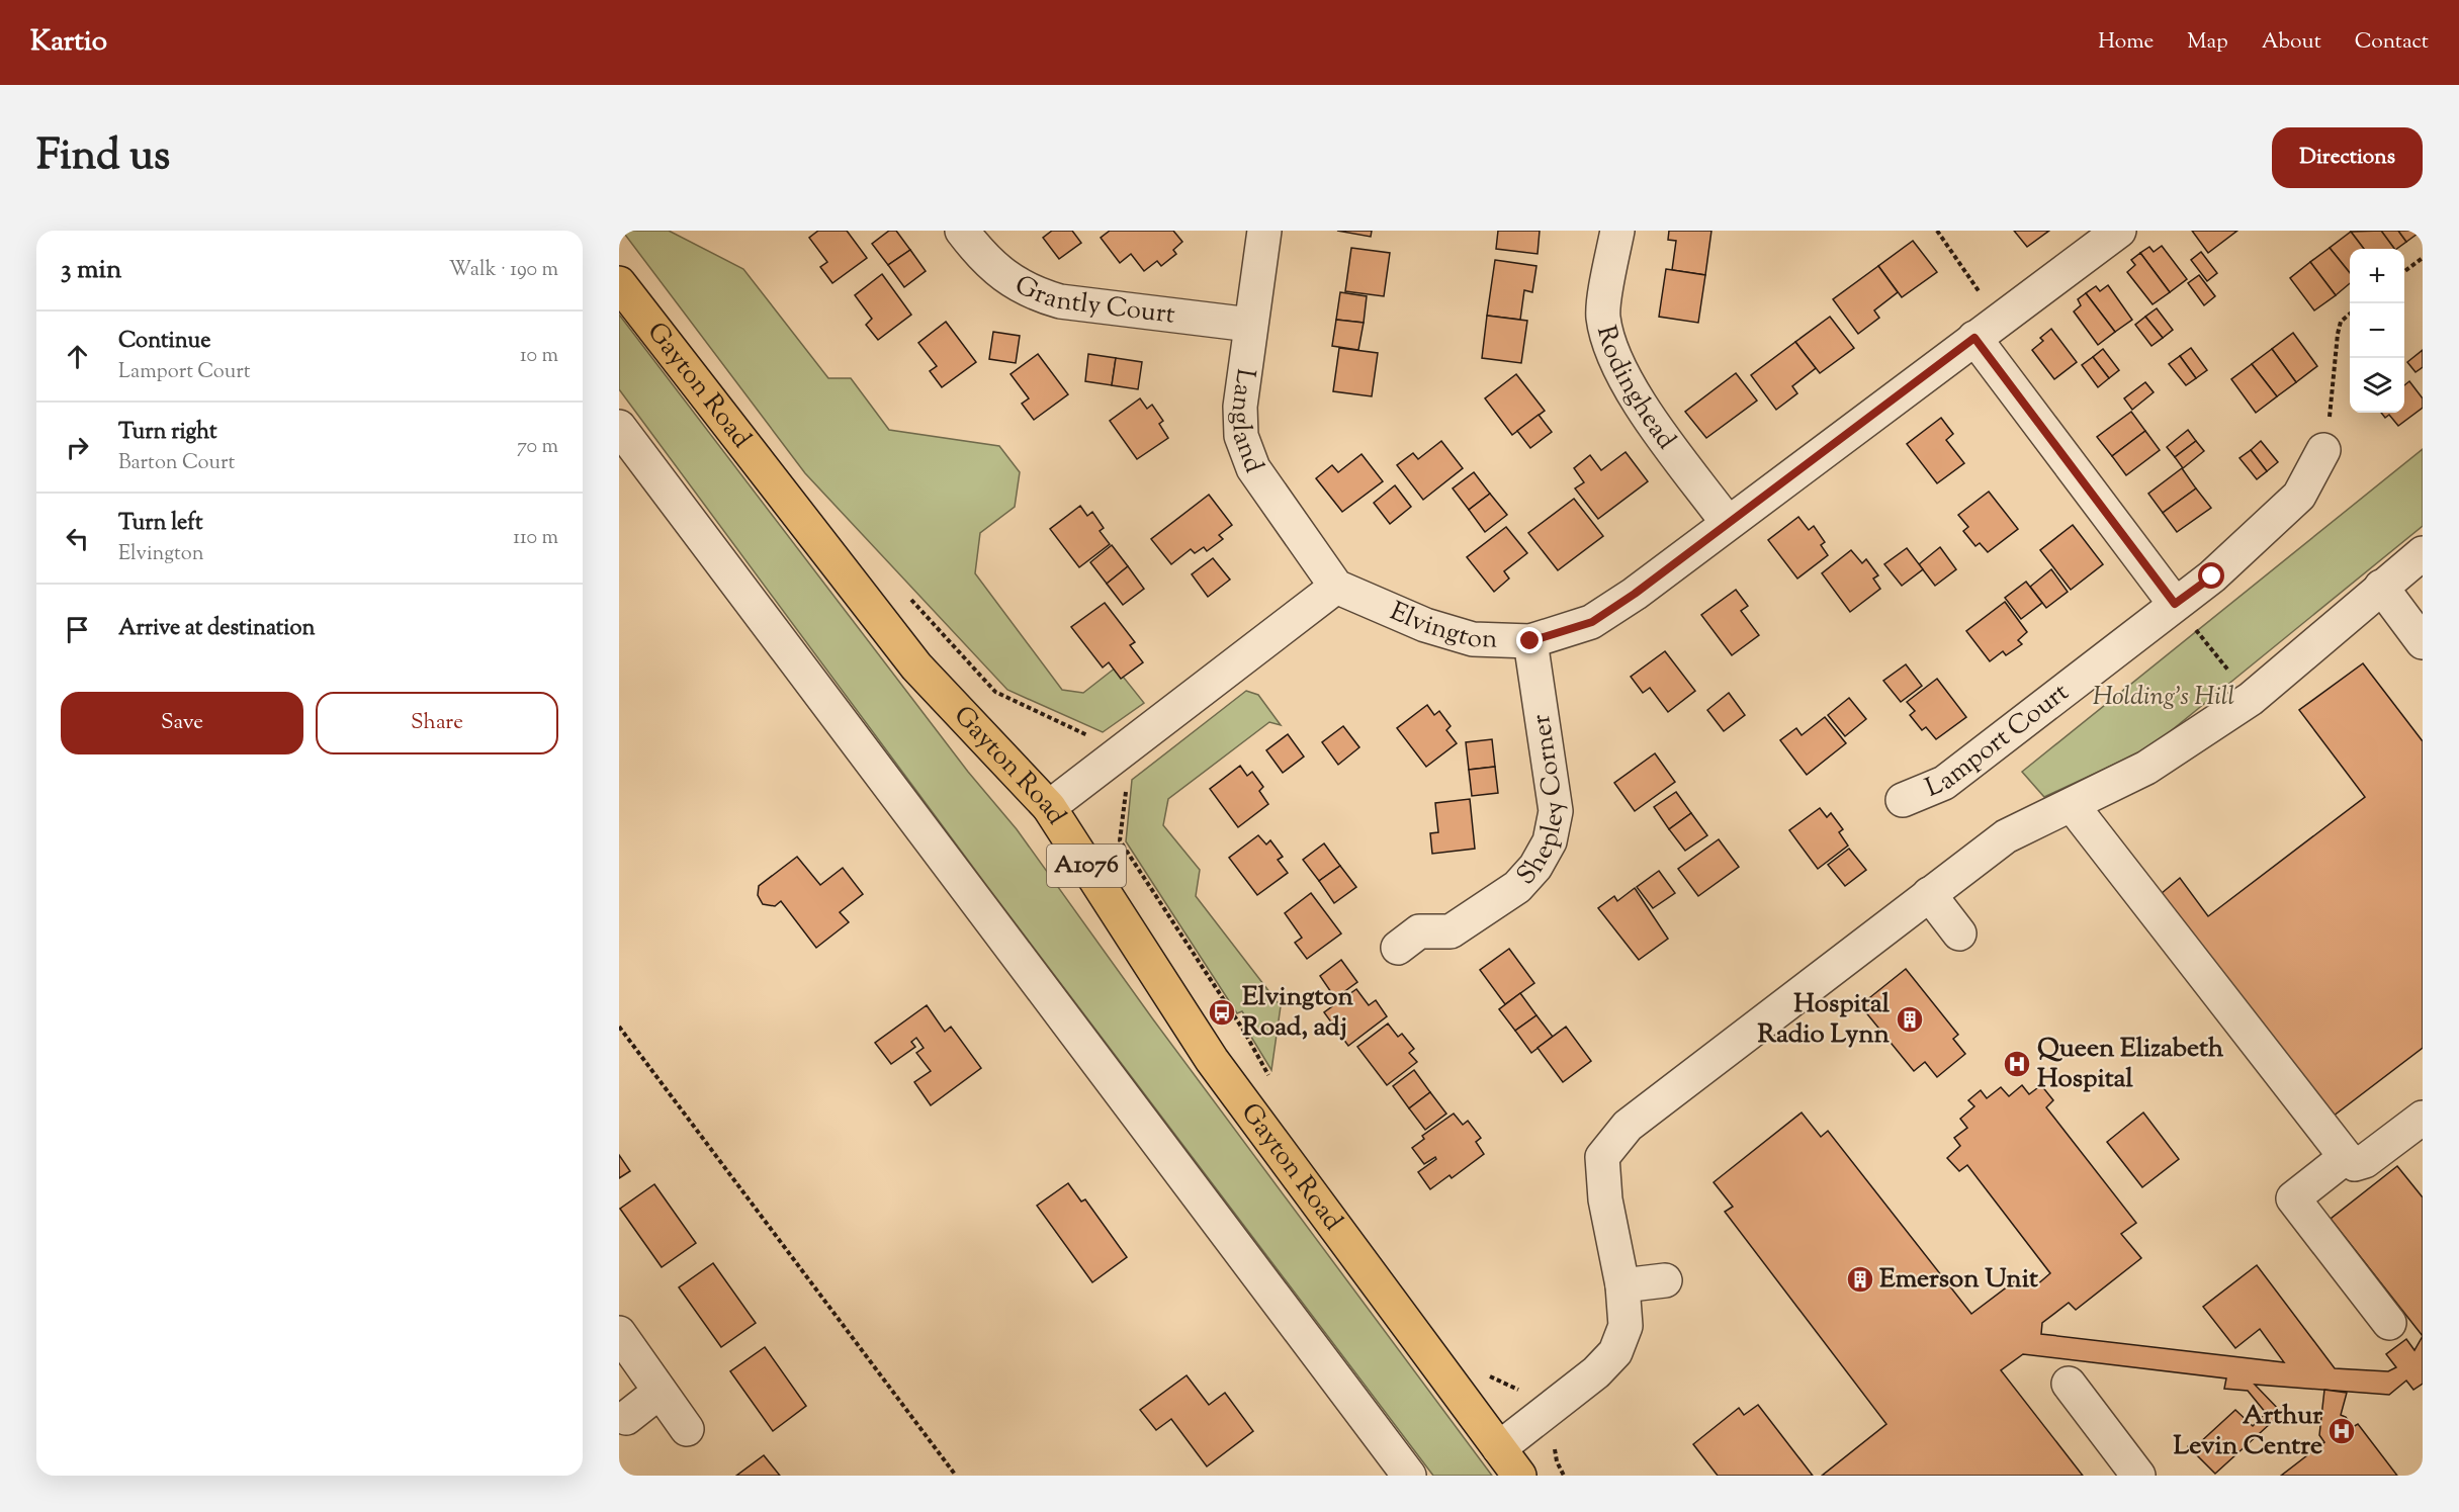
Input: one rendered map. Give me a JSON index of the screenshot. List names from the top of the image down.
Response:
{
  "streets": {
    "main road": ["Gayton Road", "A1076"],
    "street": [
      "Grantly Court",
      "Rodinghead",
      "Langland",
      "Elvington",
      "Lamport Court",
      "Shepley Corner"
    ]
  },
  "crossings": [
    ["Grantly Court", "Langland"],
    ["Rodinghead", "Elvington"],
    ["Langland", "Elvington"],
    ["Elvington", "Shepley Corner"]
  ],
  "parks": ["Holding's Hill"],
  "places": {
    "bus stop": ["Elvington Road, adj"],
    "building": ["Hospital Radio Lynn", "Emerson Unit"],
    "hospital": ["Queen Elizabeth Hospital", "Arthur Levin Centre"]
  },
  "page": {
    "header": "Kartio",
    "nav": [
      "Home",
      "Map",
      "About",
      "Contact"
    ],
    "title": "Find us",
    "buttons": [
      "Directions",
      ["Save", "Share"]
    ],
    "heading": ["3 min", "Walk · 190 m"],
    "map_buttons": ["+", "−"],
    "list": [
      ["Continue", "Lamport Court", "10 m"],
      ["Turn right", "Barton Court", "70 m"],
      ["Turn left", "Elvington", "110 m"],
      "Arrive at destination"
    ]
  }
}
